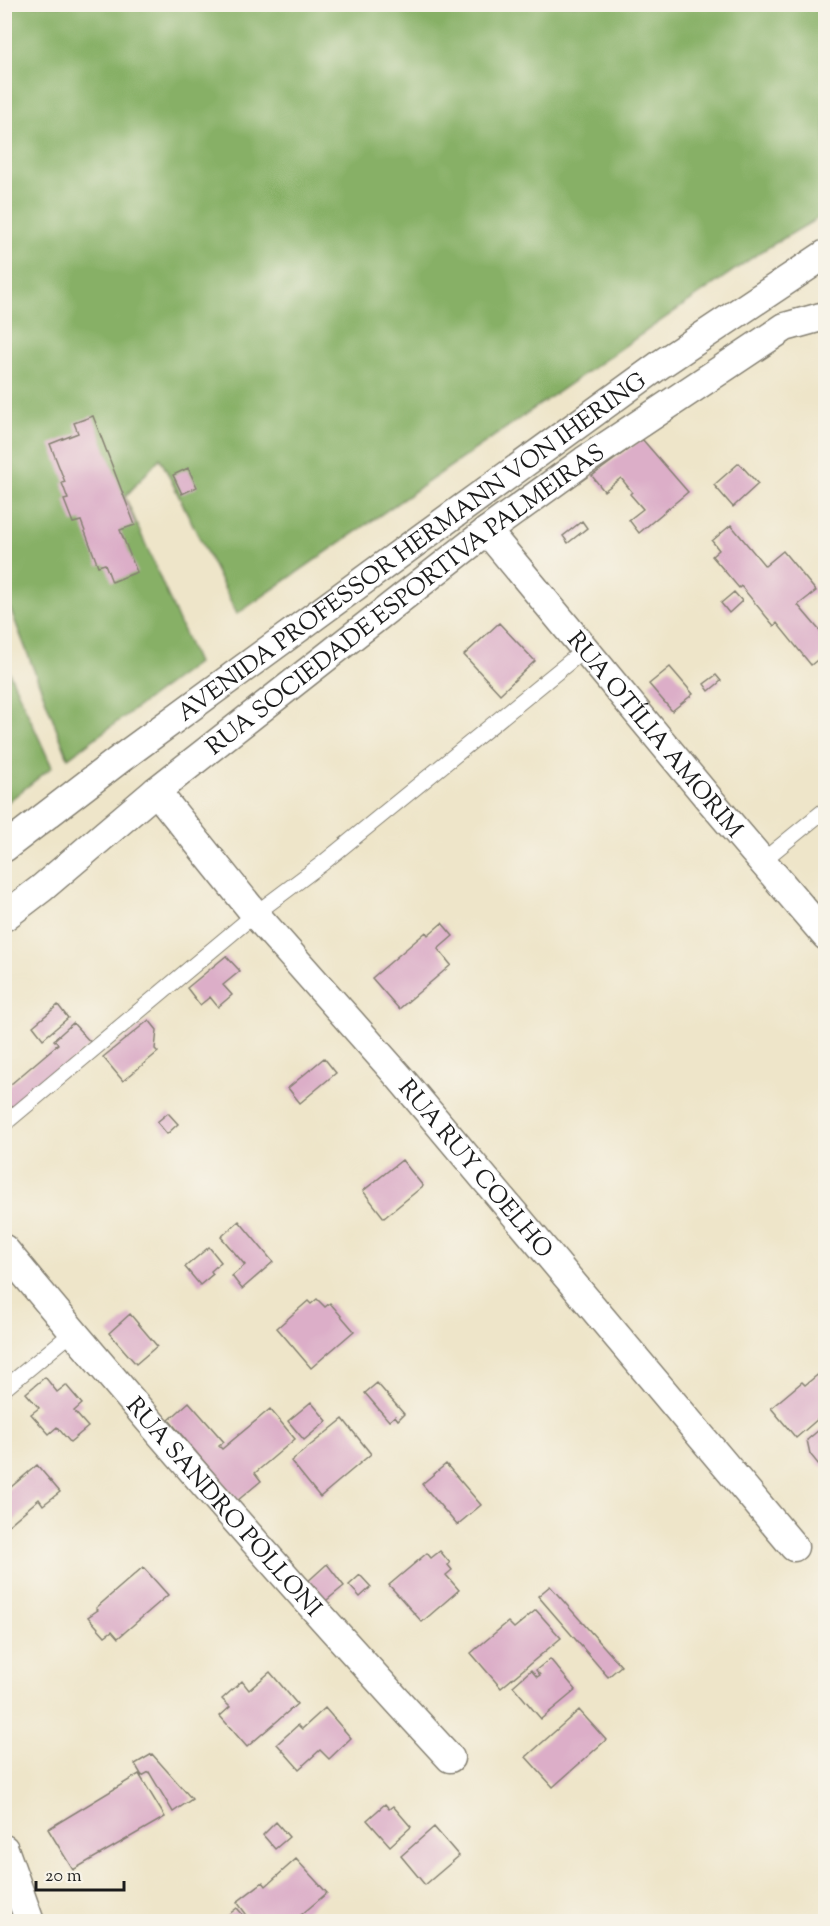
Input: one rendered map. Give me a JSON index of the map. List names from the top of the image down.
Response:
{
  "streets": {
    "street": [
      "AVENIDA PROFESSOR HERMANN VON IHERING",
      "RUA SOCIEDADE ESPORTIVA PALMEIRAS",
      "RUA OTÍLIA AMORIM",
      "RUA RUY COELHO",
      "RUA SANDRO POLLONI"
    ]
  },
  "crossings": [
    ["RUA SOCIEDADE ESPORTIVA PALMEIRAS", "RUA OTÍLIA AMORIM"],
    ["RUA SOCIEDADE ESPORTIVA PALMEIRAS", "RUA RUY COELHO"]
  ],
  "scale_bar": "20 m"
}
